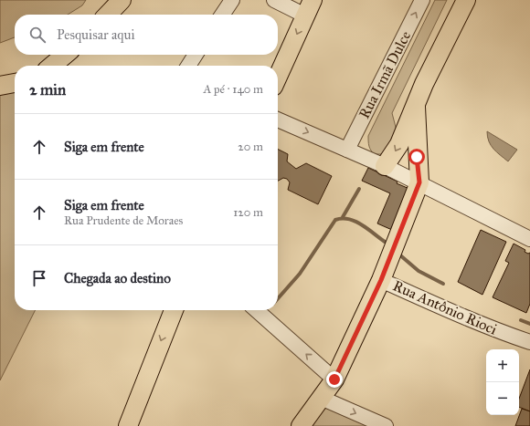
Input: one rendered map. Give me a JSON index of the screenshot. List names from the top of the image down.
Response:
{
  "streets": {
    "street": ["Rua Irmã Dulce", "Rua Antônio Rioci"]
  },
  "one_way": ["Rua Irmã Dulce"],
  "page": {
    "search": "Pesquisar aqui",
    "heading": ["2 min", "A pé · 140 m"],
    "list": [
      ["Siga em frente", "20 m"],
      ["Siga em frente", "Rua Prudente de Moraes", "120 m"],
      "Chegada ao destino"
    ],
    "map_buttons": ["+", "−"]
  }
}
